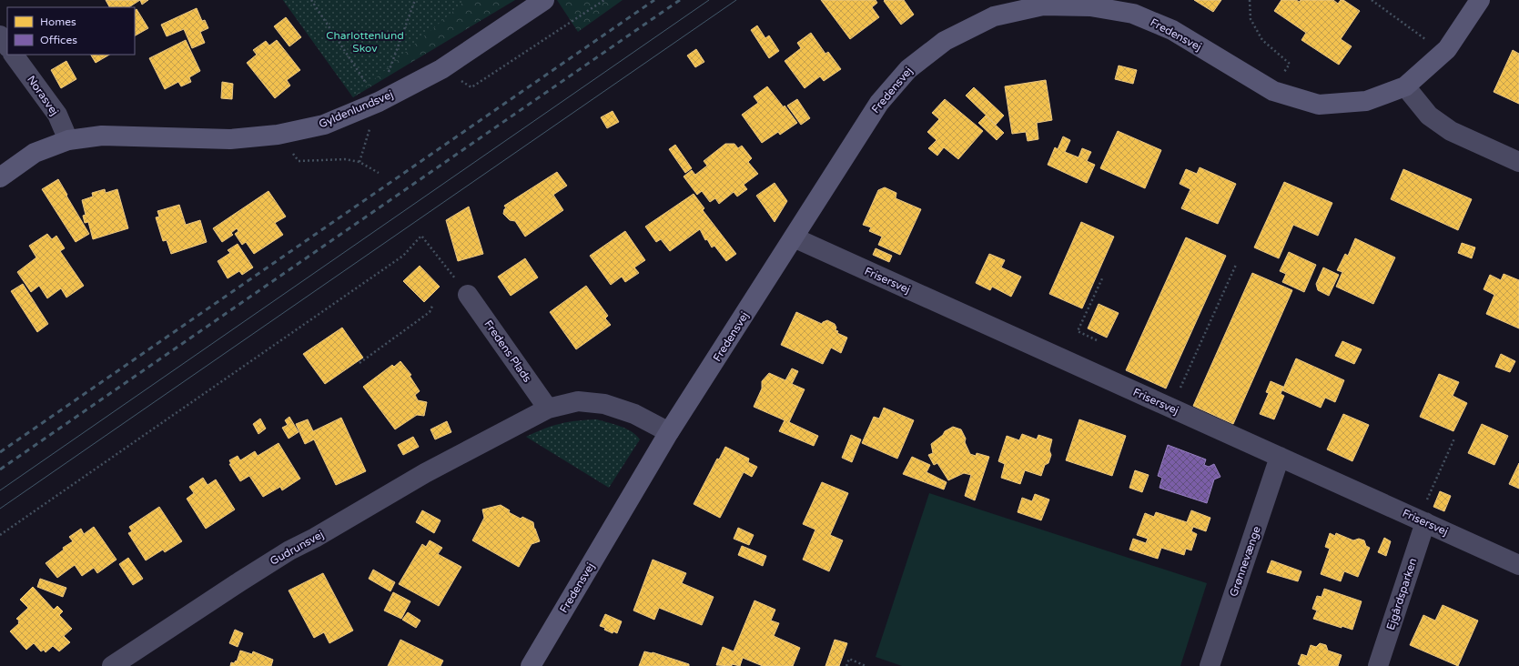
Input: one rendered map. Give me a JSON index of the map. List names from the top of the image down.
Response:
{
  "streets": {
    "street": [
      "Fredensvej",
      "Norasvej",
      "Gyldenlundsvej",
      "Frisersvej",
      "Fredens Plads",
      "Gudrunsvej",
      "Grønnevænge",
      "Ejgårdsparken"
    ]
  },
  "crossings": [
    ["Fredensvej", "Frisersvej"],
    ["Norasvej", "Gyldenlundsvej"],
    ["Frisersvej", "Grønnevænge"],
    ["Frisersvej", "Ejgårdsparken"],
    ["Fredens Plads", "Gudrunsvej"]
  ],
  "parks": ["Charlottenlund Skov"],
  "legend": ["Homes", "Offices"]
}
